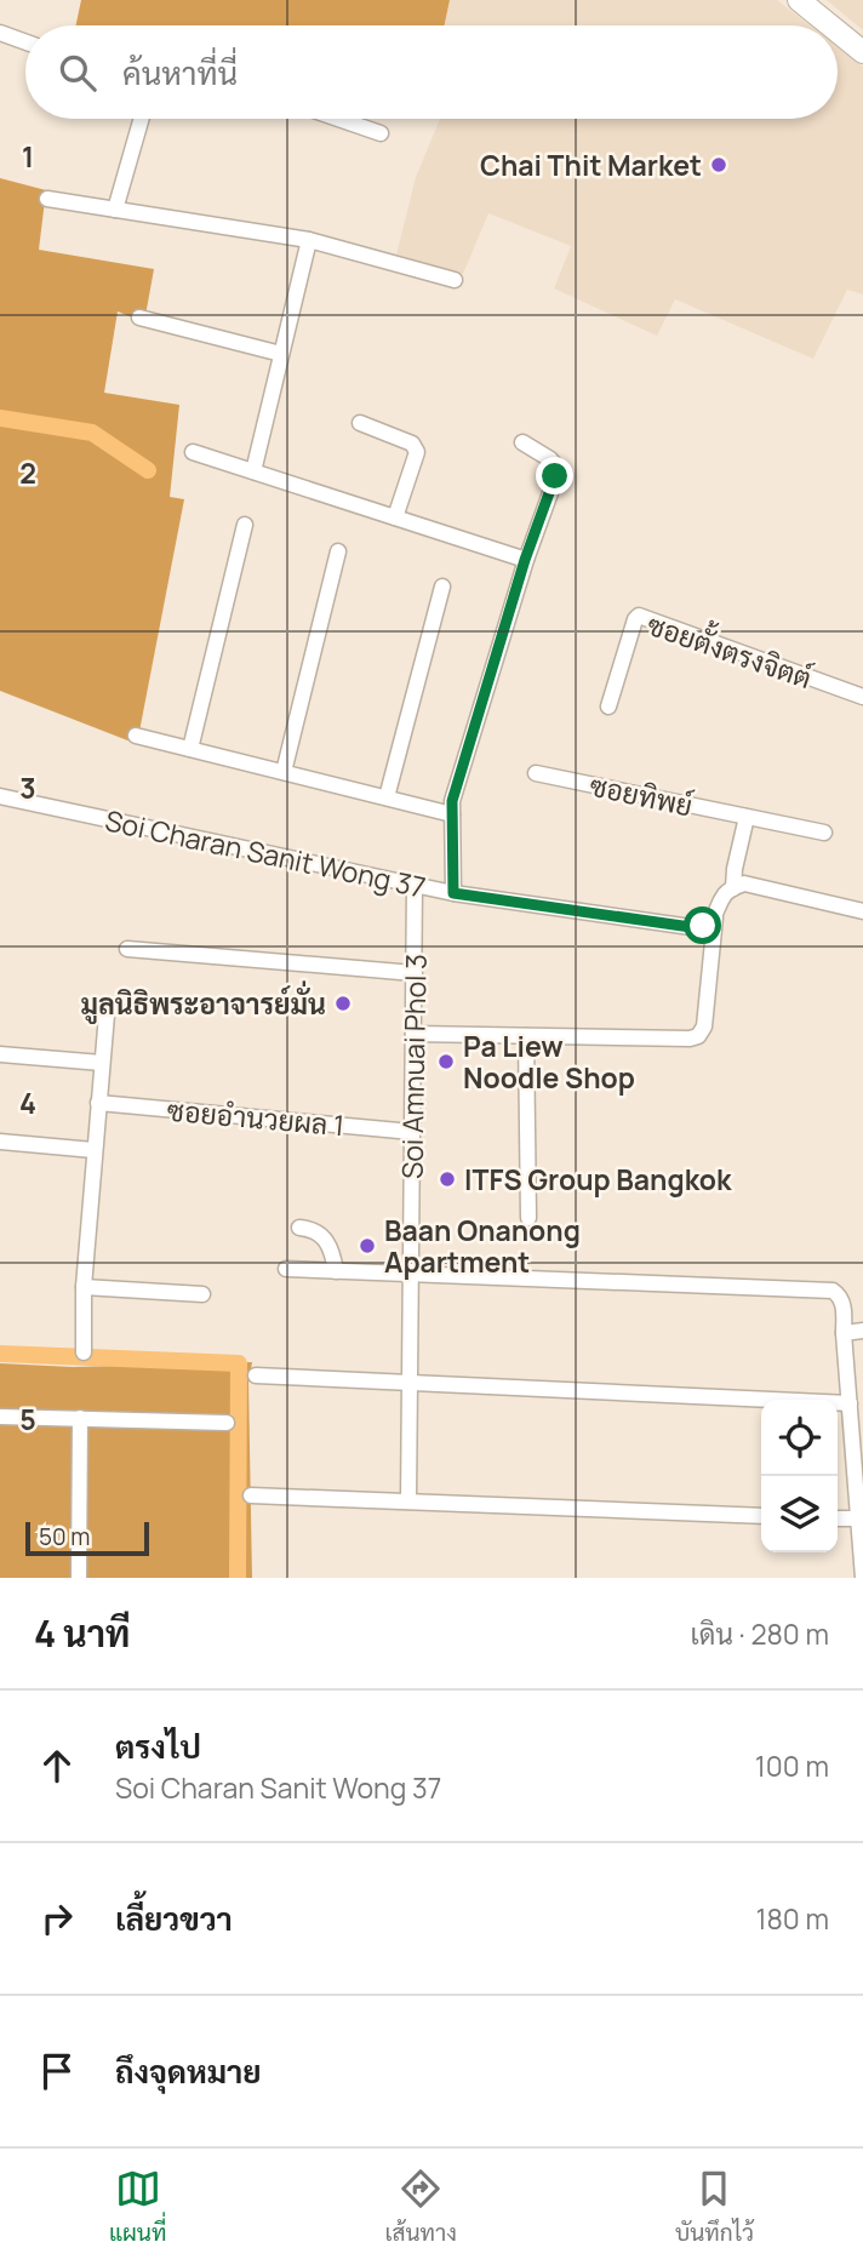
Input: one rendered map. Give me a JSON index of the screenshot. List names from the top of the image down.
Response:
{
  "streets": {
    "street": [
      "ซอยตั้งตรงจิตต์",
      "ซอยทิพย์",
      "Soi Charan Sanit Wong 37",
      "Soi Amnuai Phol 3",
      "ซอยอำนวยผล 1"
    ]
  },
  "crossings": [
    ["Soi Charan Sanit Wong 37", "Soi Amnuai Phol 3"],
    ["Soi Amnuai Phol 3", "ซอยอำนวยผล 1"]
  ],
  "places": [
    "Chai Thit Market",
    "มูลนิธิพระอาจารย์มั่น",
    "Pa Liew Noodle Shop",
    "ITFS Group Bangkok",
    "Baan Onanong Apartment"
  ],
  "scale_bar": "50 m",
  "page": {
    "search": "ค้นหาที่นี่",
    "scale": "50 m",
    "heading": ["4 นาที", "เดิน · 280 m"],
    "list": [
      ["ตรงไป", "Soi Charan Sanit Wong 37", "100 m"],
      ["เลี้ยวขวา", "180 m"],
      "ถึงจุดหมาย"
    ],
    "nav": ["แผนที่", "เส้นทาง", "บันทึกไว้"]
  },
  "grid": {
    "rows": [
      "1",
      "2",
      "3",
      "4",
      "5"
    ]
  }
}
